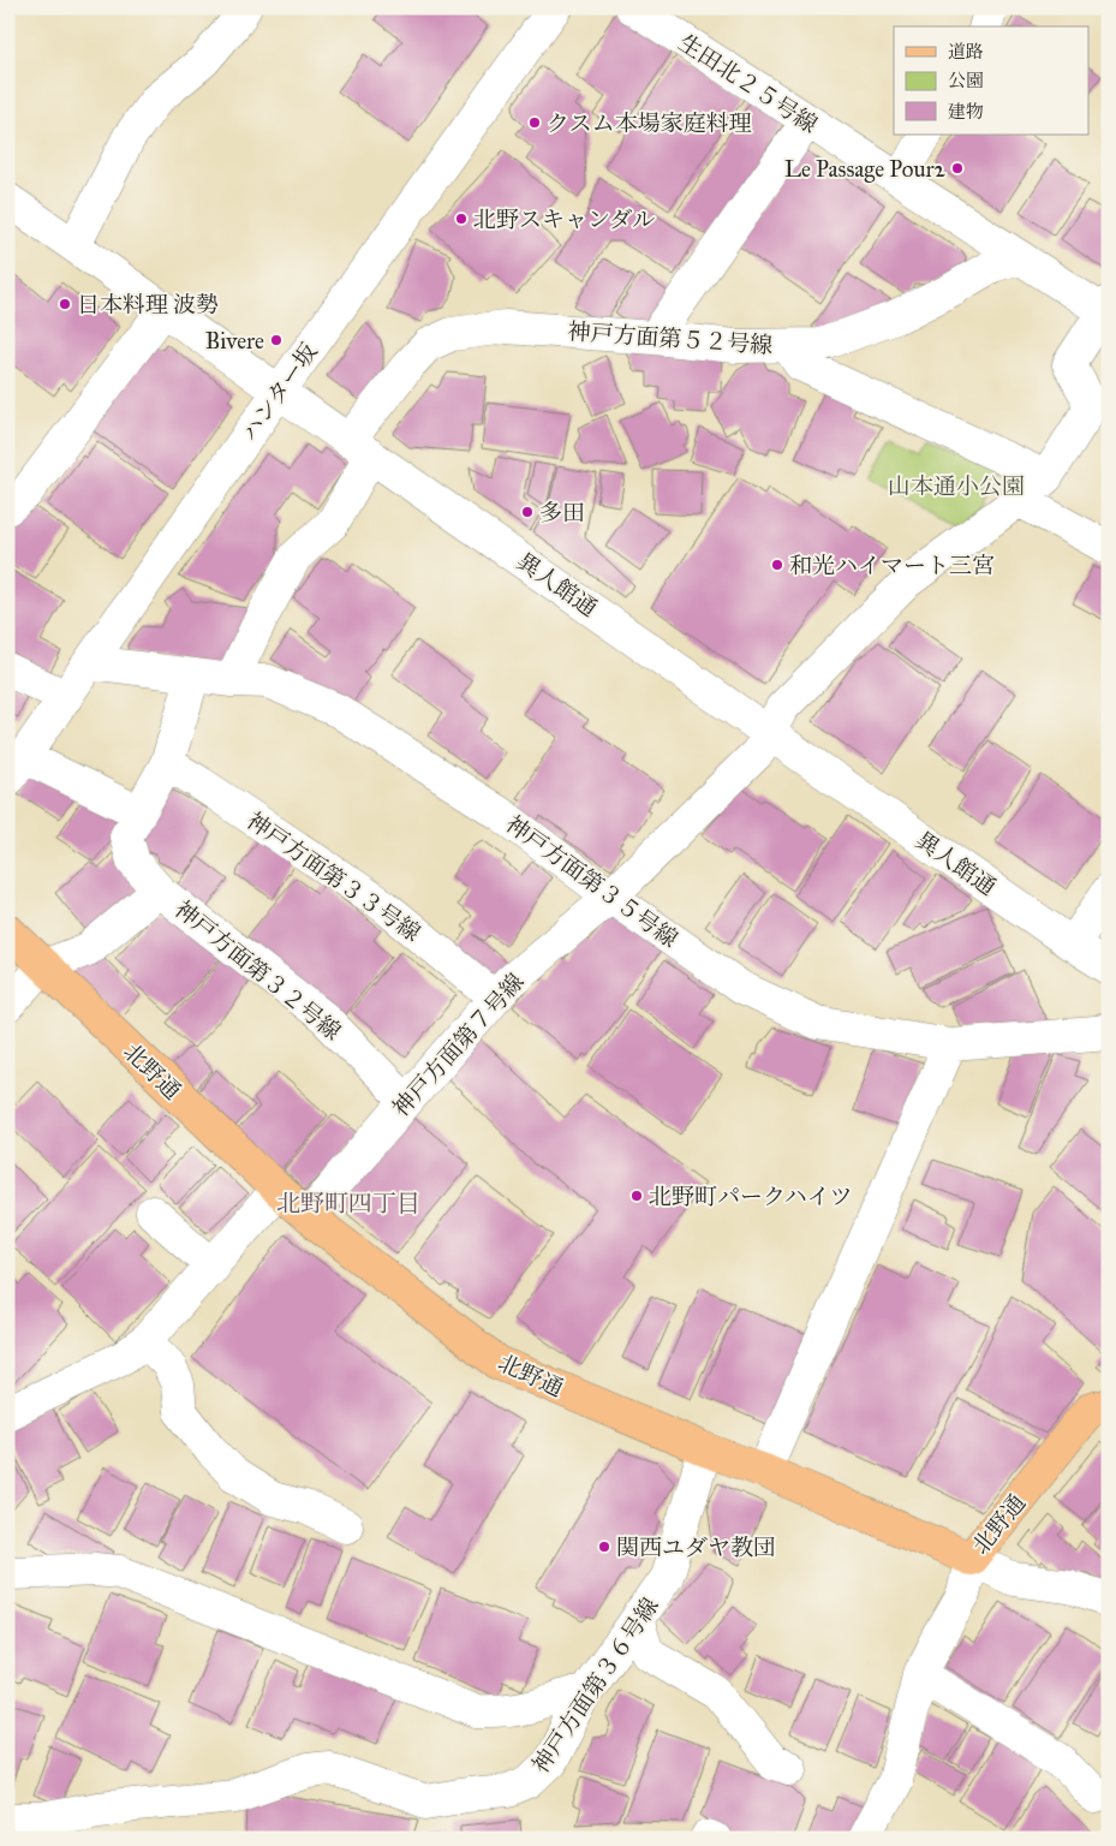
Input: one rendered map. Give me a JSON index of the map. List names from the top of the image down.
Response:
{
  "streets": {
    "main road": ["北野通"],
    "street": [
      "生田北２５号線",
      "神戸方面第５２号線",
      "ハンター坂",
      "異人館通",
      "神戸方面第３３号線",
      "神戸方面第３５号線",
      "神戸方面第３２号線",
      "神戸方面第７号線",
      "神戸方面第３６号線"
    ]
  },
  "crossings": [
    ["生田北２５号線", "神戸方面第５２号線"],
    ["生田北２５号線", "神戸方面第７号線"],
    ["神戸方面第５２号線", "異人館通"],
    ["神戸方面第５２号線", "神戸方面第３５号線"],
    ["ハンター坂", "異人館通"],
    ["ハンター坂", "神戸方面第３５号線"],
    ["異人館通", "神戸方面第７号線"],
    ["神戸方面第３３号線", "神戸方面第３２号線"],
    ["神戸方面第３３号線", "神戸方面第７号線"],
    ["神戸方面第３５号線", "神戸方面第３２号線"],
    ["神戸方面第３５号線", "神戸方面第７号線"],
    ["神戸方面第３２号線", "神戸方面第７号線"],
    ["神戸方面第７号線", "北野通"],
    ["北野通", "神戸方面第３６号線"]
  ],
  "districts": ["北野町四丁目"],
  "parks": ["山本通小公園"],
  "places": [
    "クスム本場家庭料理",
    "Le Passage Pour2",
    "北野スキャンダル",
    "日本料理 波勢",
    "Bivere",
    "多田",
    "和光ハイマート三宮",
    "北野町パークハイツ",
    "関西ユダヤ教団"
  ],
  "legend": ["道路", "公園", "建物"]
}
